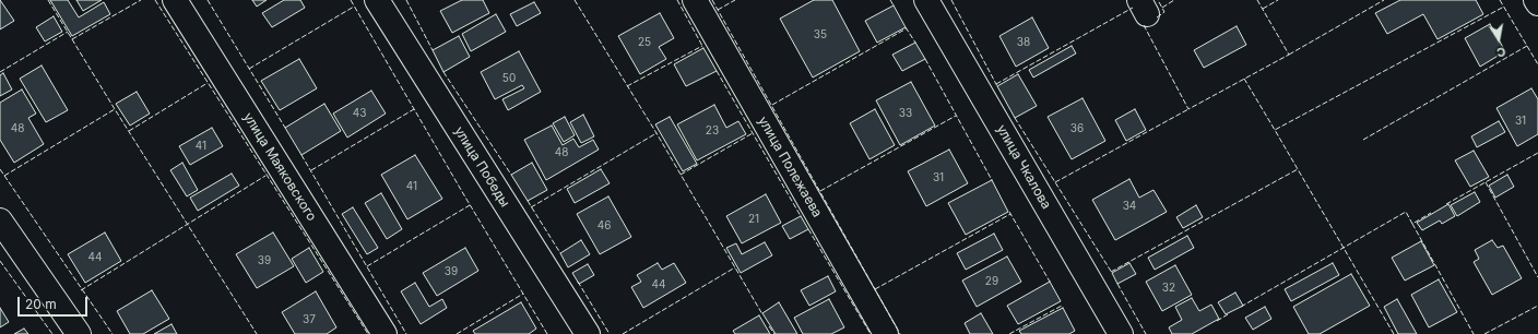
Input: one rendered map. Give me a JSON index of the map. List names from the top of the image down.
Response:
{
  "streets": {
    "street": [
      "улица Маяковского",
      "улица Победы",
      "улица Полежаева",
      "улица Чкалова"
    ]
  },
  "house_numbers": [
    "35",
    "25",
    "38",
    "50",
    "43",
    "33",
    "31",
    "48",
    "36",
    "23",
    "41",
    "48",
    "31",
    "41",
    "34",
    "21",
    "46",
    "44",
    "39",
    "39",
    "29",
    "44",
    "32",
    "37"
  ],
  "scale_bar": "20 m",
  "north": "bottom"
}
